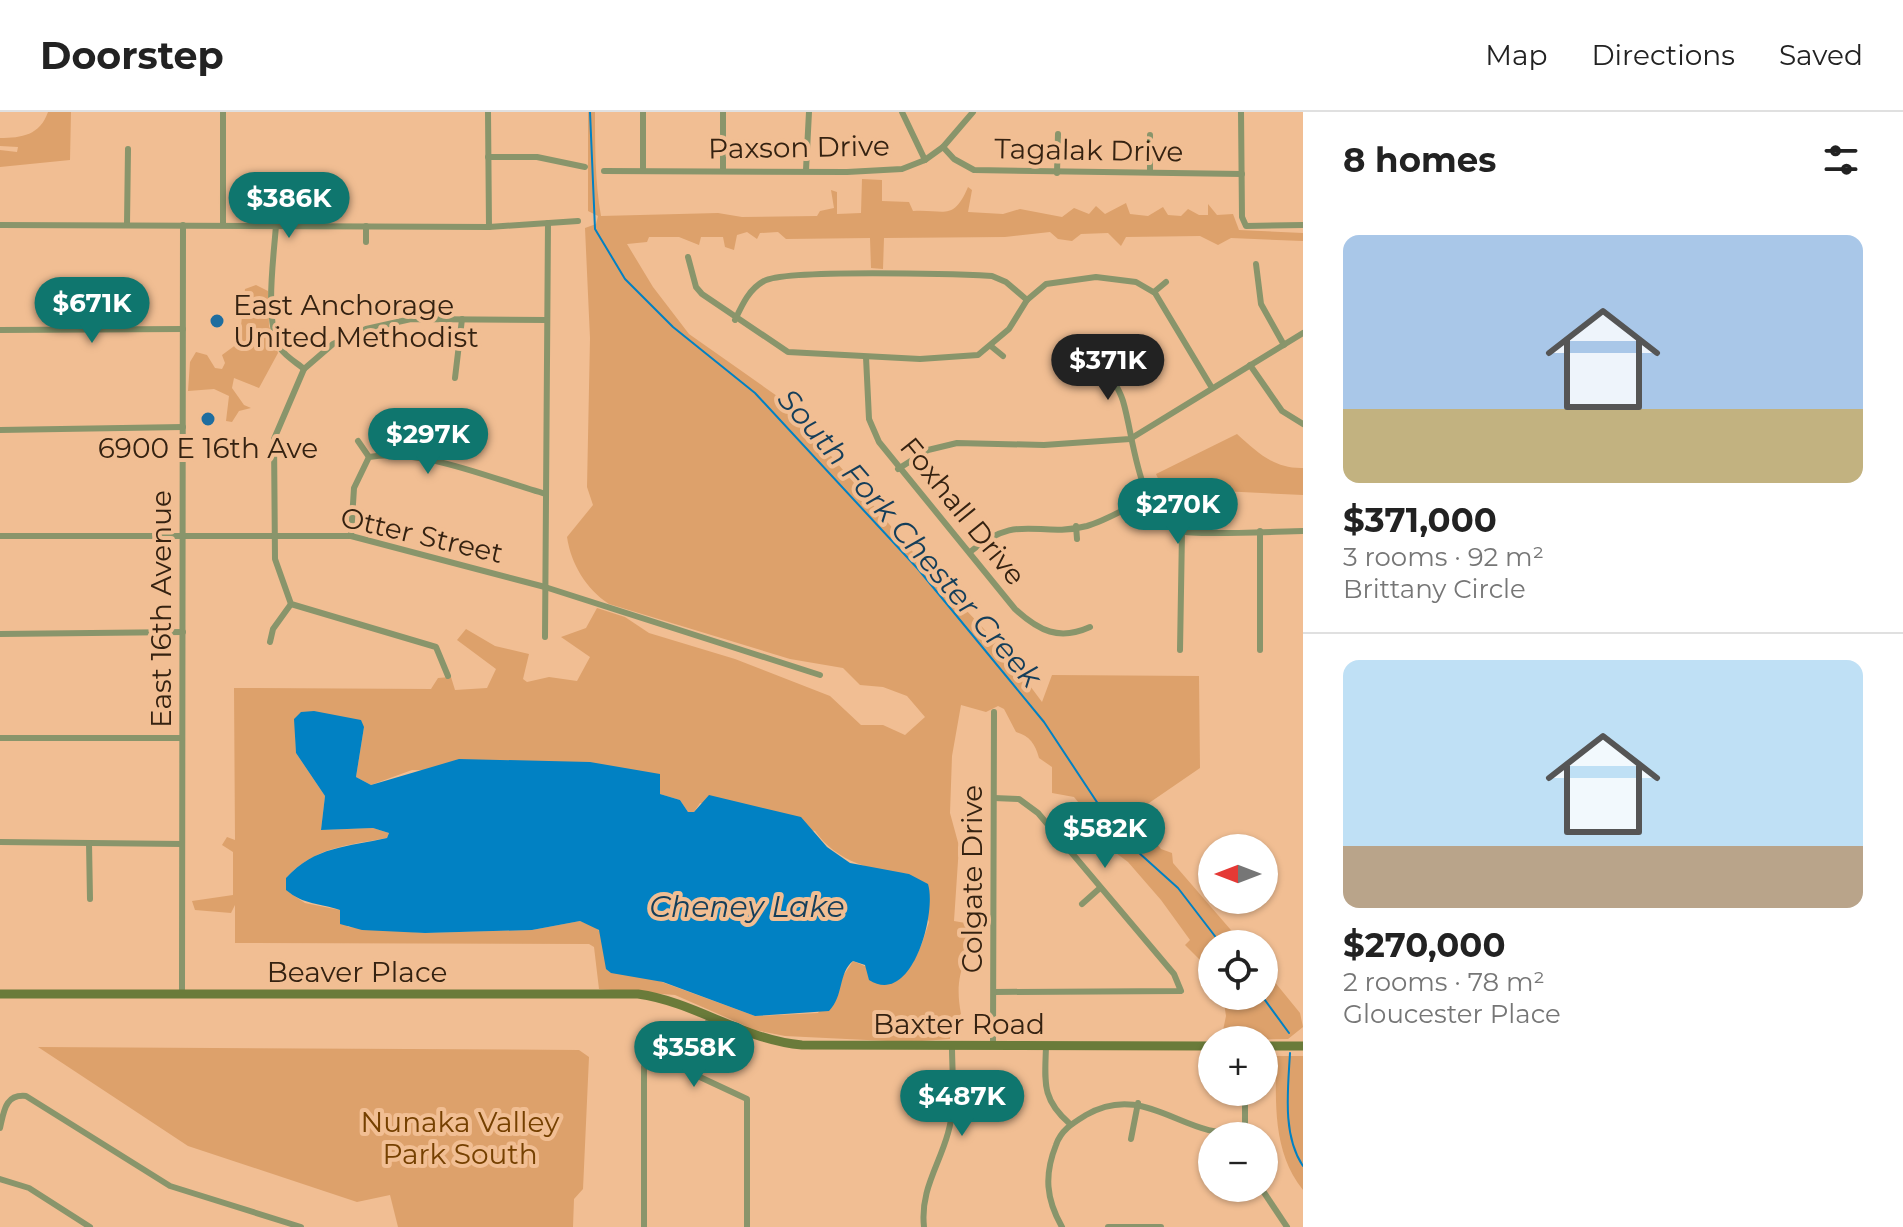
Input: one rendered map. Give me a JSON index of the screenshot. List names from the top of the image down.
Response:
{
  "streets": {
    "street": [
      "Paxson Drive",
      "Tagalak Drive",
      "Foxhall Drive",
      "Otter Street",
      "East 16th Avenue",
      "Colgate Drive",
      "Beaver Place",
      "Baxter Road"
    ]
  },
  "crossings": [
    ["Paxson Drive", "Tagalak Drive"],
    ["Otter Street", "East 16th Avenue"],
    ["East 16th Avenue", "Beaver Place"],
    ["Colgate Drive", "Baxter Road"],
    ["Beaver Place", "Baxter Road"]
  ],
  "water": ["South Fork Chester Creek", "Cheney Lake"],
  "parks": ["Nunaka Valley Park South"],
  "places": ["East Anchorage United Methodist", "6900 E 16th Ave"],
  "north": "left",
  "page": {
    "header": "Doorstep",
    "nav": ["Map", "Directions", "Saved"],
    "heading": "8 homes",
    "price": [
      "$386K",
      "$671K",
      "$371K",
      "$297K",
      "$270K",
      "$582K",
      "$358K",
      "$487K"
    ],
    "list": [
      {
        "name": "$371,000",
        "note": "3 rooms · 92 m² · Brittany Circle"
      },
      {
        "name": "$270,000",
        "note": "2 rooms · 78 m² · Gloucester Place"
      }
    ],
    "map_buttons": ["+", "−"]
  }
}
